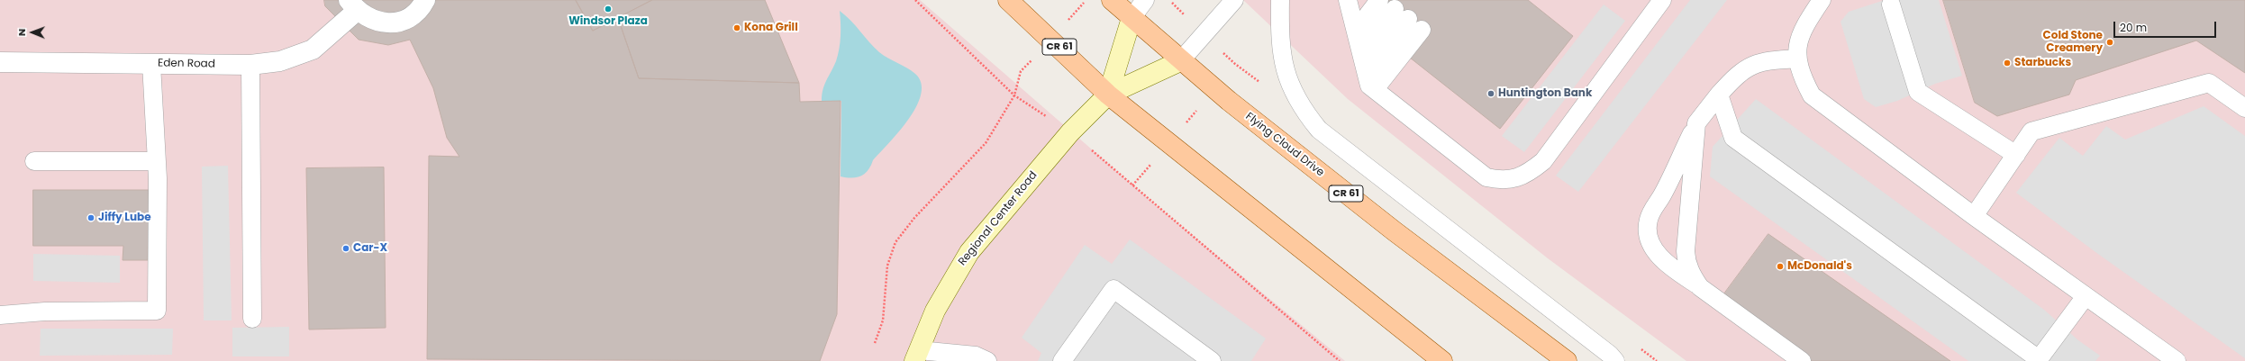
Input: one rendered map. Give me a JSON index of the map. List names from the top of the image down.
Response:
{
  "streets": {
    "main road": ["CR 61", "Flying Cloud Drive"],
    "street": ["Eden Road", "Regional Center Road"]
  },
  "crossings": [
    ["CR 61", "Regional Center Road"],
    ["Flying Cloud Drive", "Regional Center Road"]
  ],
  "places": [
    "Windsor Plaza",
    "Kona Grill",
    "Cold Stone Creamery",
    "Starbucks",
    "Huntington Bank",
    "Jiffy Lube",
    "Car-X",
    "McDonald's"
  ],
  "scale_bar": "20 m",
  "north": "left"
}
